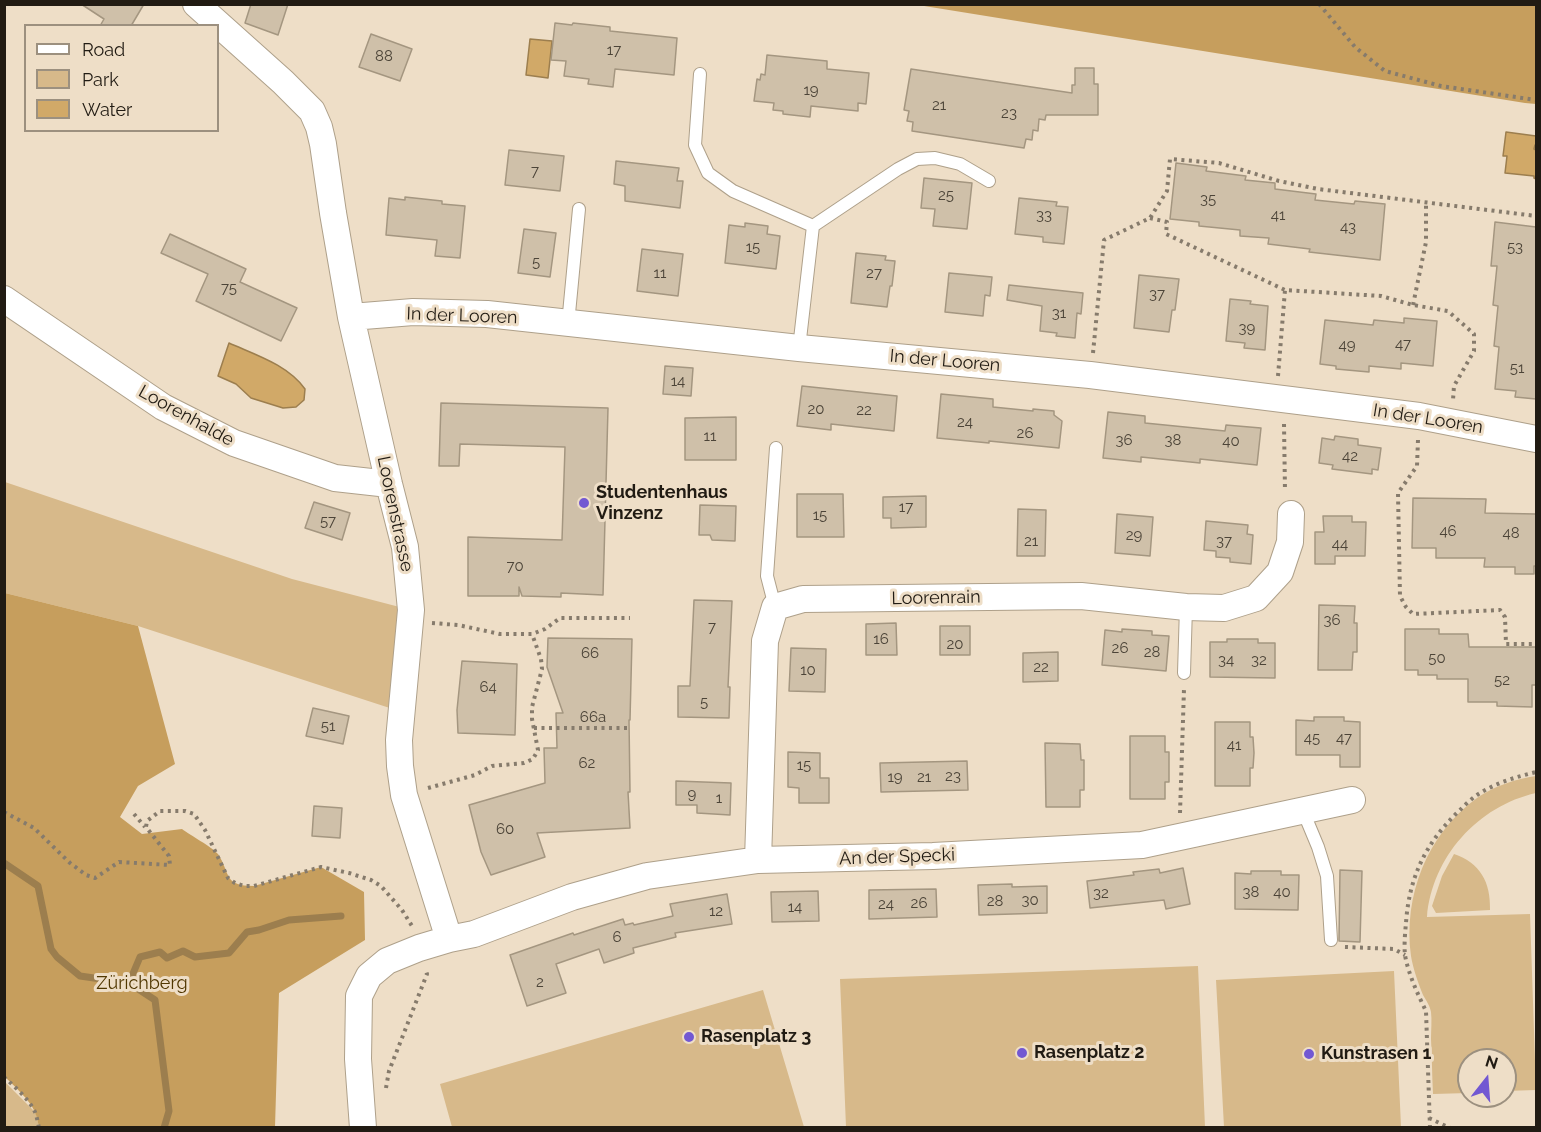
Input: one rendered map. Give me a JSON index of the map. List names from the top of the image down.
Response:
{
  "streets": {
    "street": [
      "In der Looren",
      "Loorenhalde",
      "Loorenstrasse",
      "Loorenrain",
      "An der Specki"
    ]
  },
  "crossings": [
    ["In der Looren", "Loorenstrasse"],
    ["Loorenhalde", "Loorenstrasse"],
    ["Loorenstrasse", "An der Specki"]
  ],
  "parks": ["Zürichberg"],
  "places": [
    "Studentenhaus Vinzenz",
    "Rasenplatz 3",
    "Rasenplatz 2",
    "Kunstrasen 1"
  ],
  "house_numbers": [
    "17",
    "88",
    "19",
    "21",
    "23",
    "7",
    "25",
    "35",
    "33",
    "41",
    "43",
    "15",
    "53",
    "5",
    "11",
    "27",
    "75",
    "37",
    "31",
    "39",
    "47",
    "49",
    "51",
    "14",
    "20",
    "22",
    "24",
    "26",
    "11",
    "36",
    "38",
    "40",
    "42",
    "17",
    "15",
    "57",
    "46",
    "48",
    "29",
    "21",
    "37",
    "44",
    "70",
    "36",
    "7",
    "16",
    "20",
    "26",
    "28",
    "66",
    "50",
    "34",
    "32",
    "22",
    "10",
    "52",
    "64",
    "5",
    "66a",
    "51",
    "45",
    "47",
    "41",
    "62",
    "15",
    "23",
    "19",
    "21",
    "9",
    "1",
    "60",
    "38",
    "40",
    "32",
    "30",
    "28",
    "26",
    "24",
    "14",
    "12",
    "6",
    "2"
  ],
  "legend": ["Road", "Park", "Water"],
  "north": "top"
}
